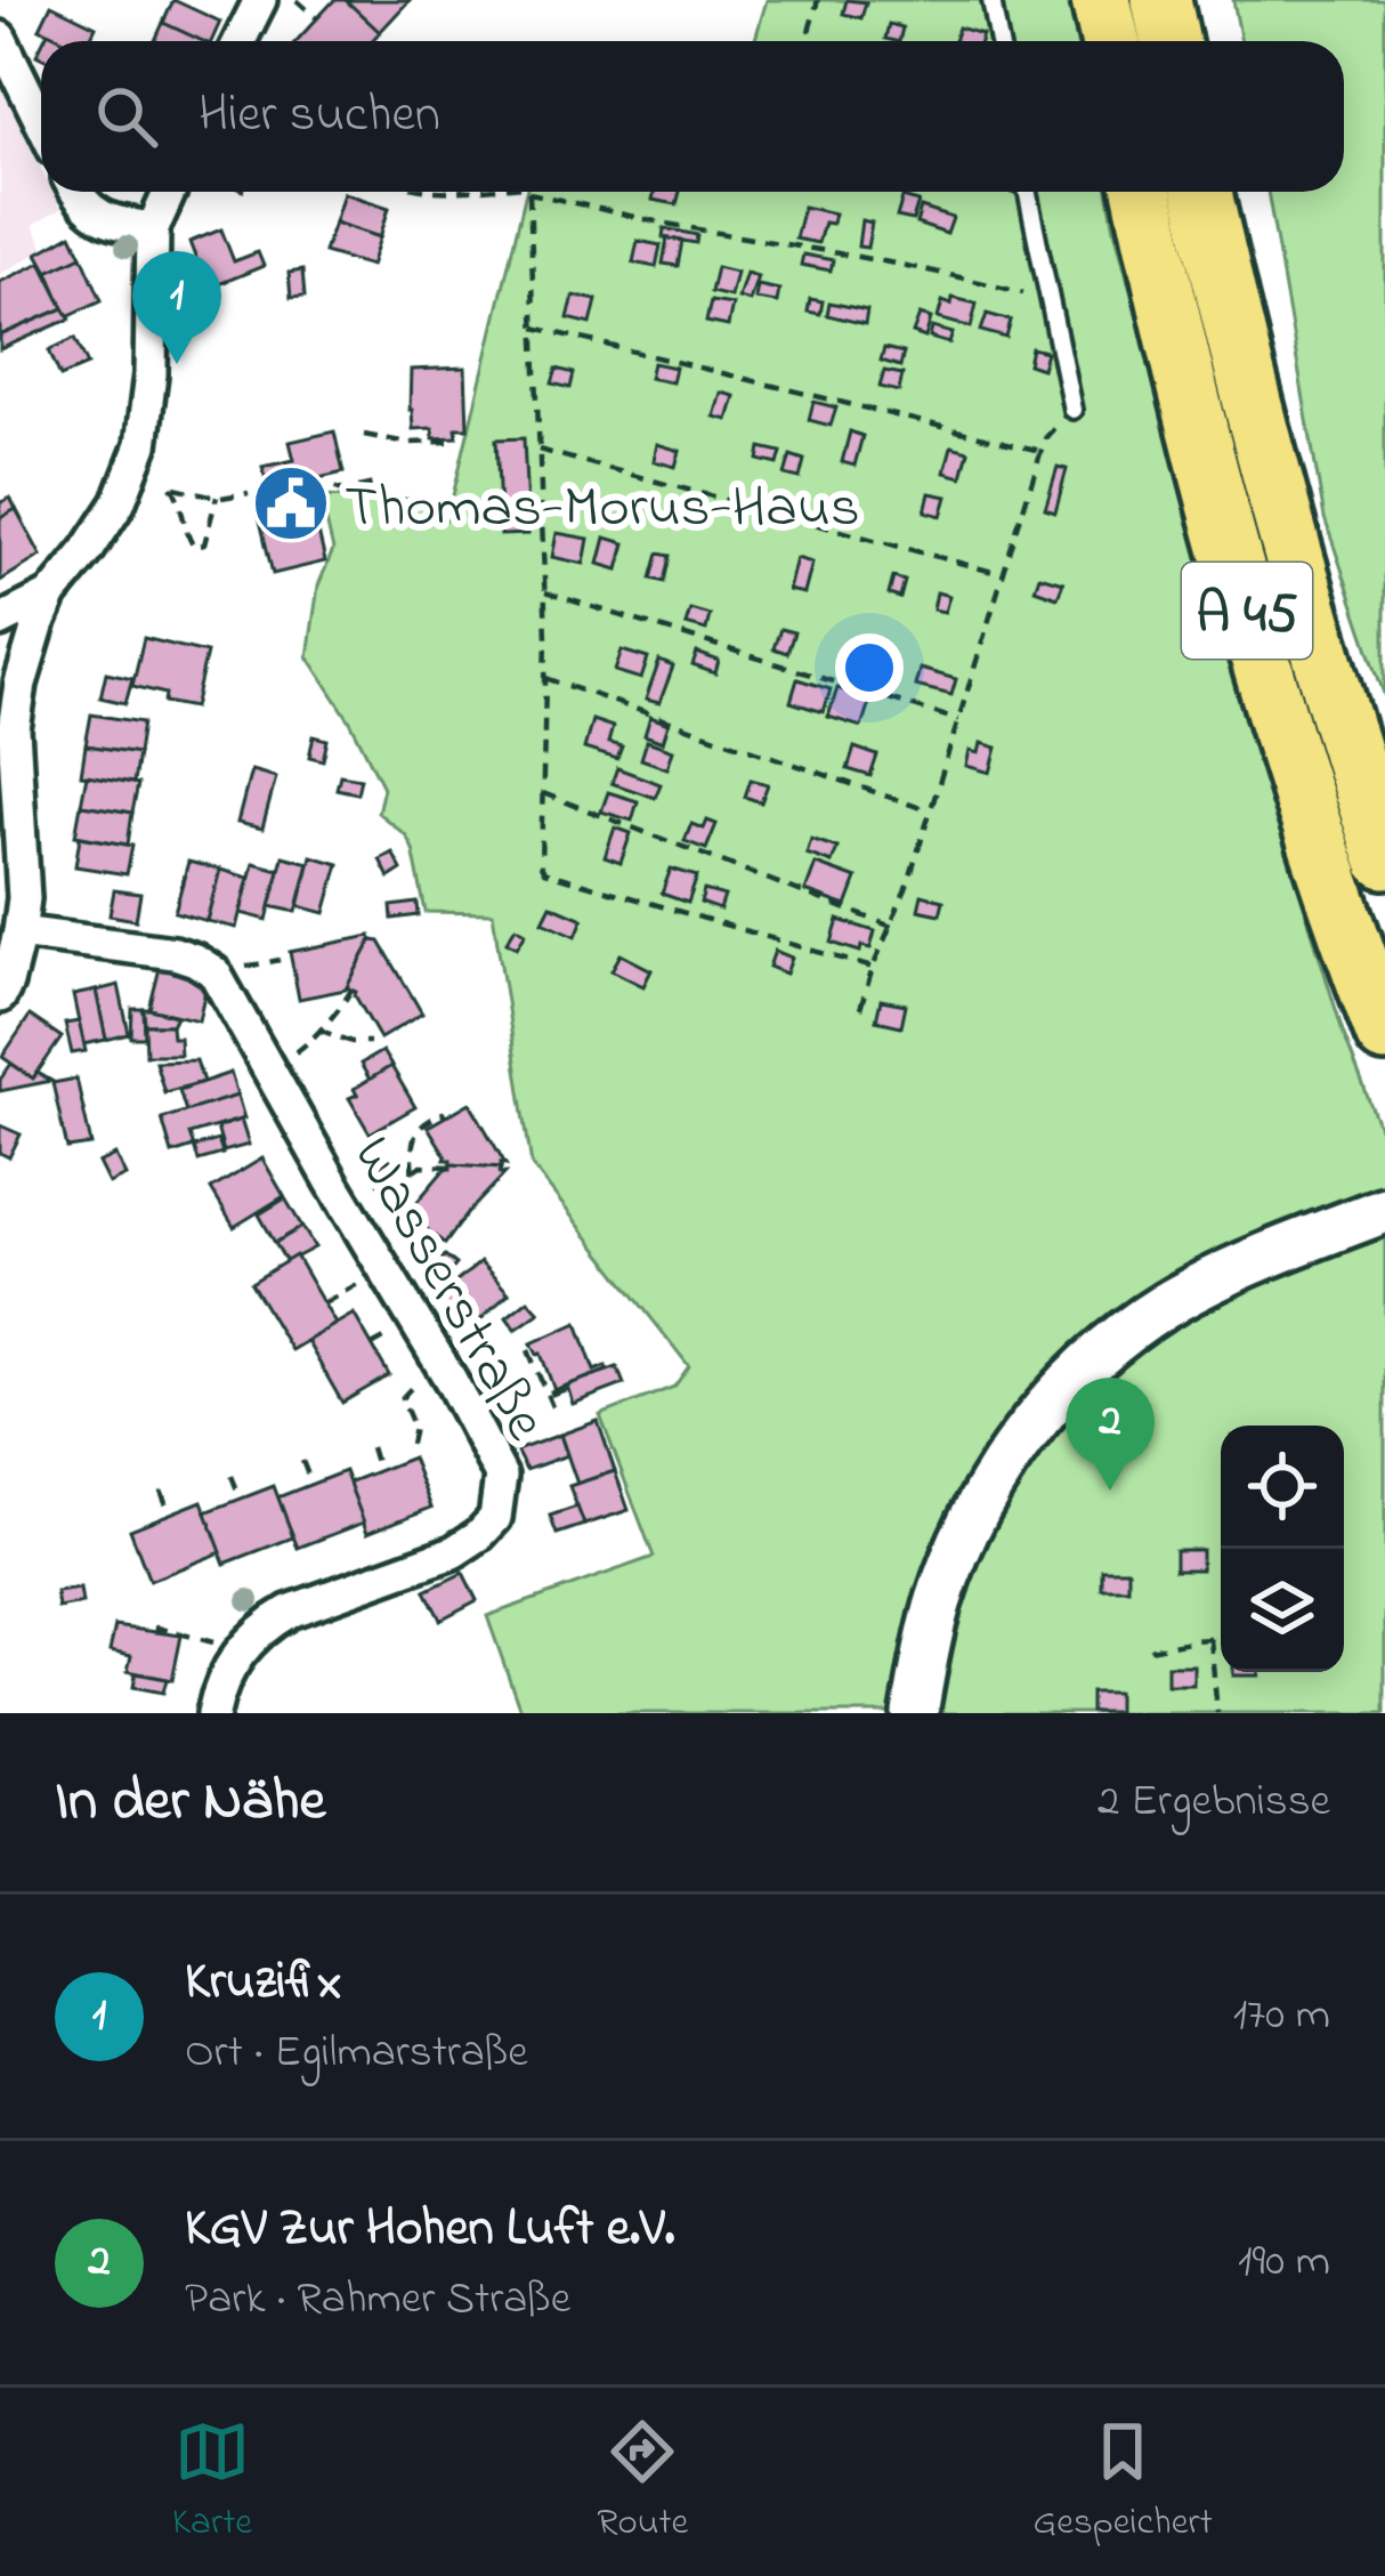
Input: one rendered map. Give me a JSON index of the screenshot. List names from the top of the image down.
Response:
{
  "streets": {
    "highway": ["A 45"],
    "street": ["Wasserstraße"]
  },
  "places": {
    "public building": ["Thomas-Morus-Haus"]
  },
  "page": {
    "search": "Hier suchen",
    "pins": ["1", "2"],
    "heading": ["In der Nähe", "2 Ergebnisse"],
    "list": [
      {
        "mark": "1",
        "name": "Kruzifix",
        "note": "Ort · Egilmarstraße",
        "value": "170 m"
      },
      {
        "mark": "2",
        "name": "KGV Zur Hohen Luft e.V.",
        "note": "Park · Rahmer Straße",
        "value": "190 m"
      }
    ],
    "nav": ["Karte", "Route", "Gespeichert"]
  }
}
